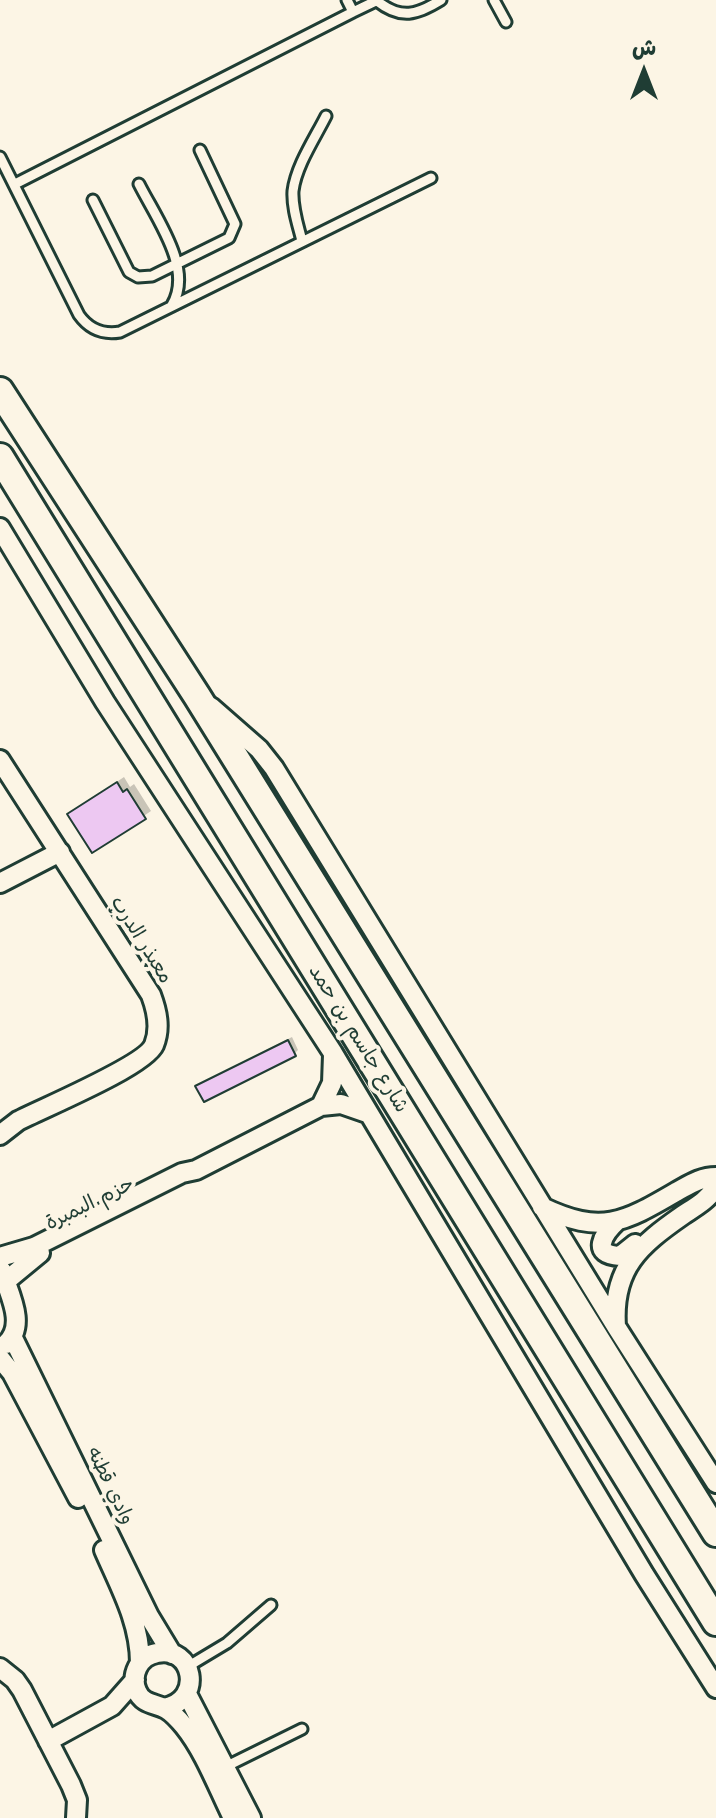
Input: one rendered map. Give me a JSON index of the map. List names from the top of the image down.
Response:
{
  "streets": {
    "main road": ["شارع جاسم بن حمد"],
    "street": ["معيذر الدرب", "حزم البمبرة", "وادي قطنه"]
  },
  "north": "top"
}
